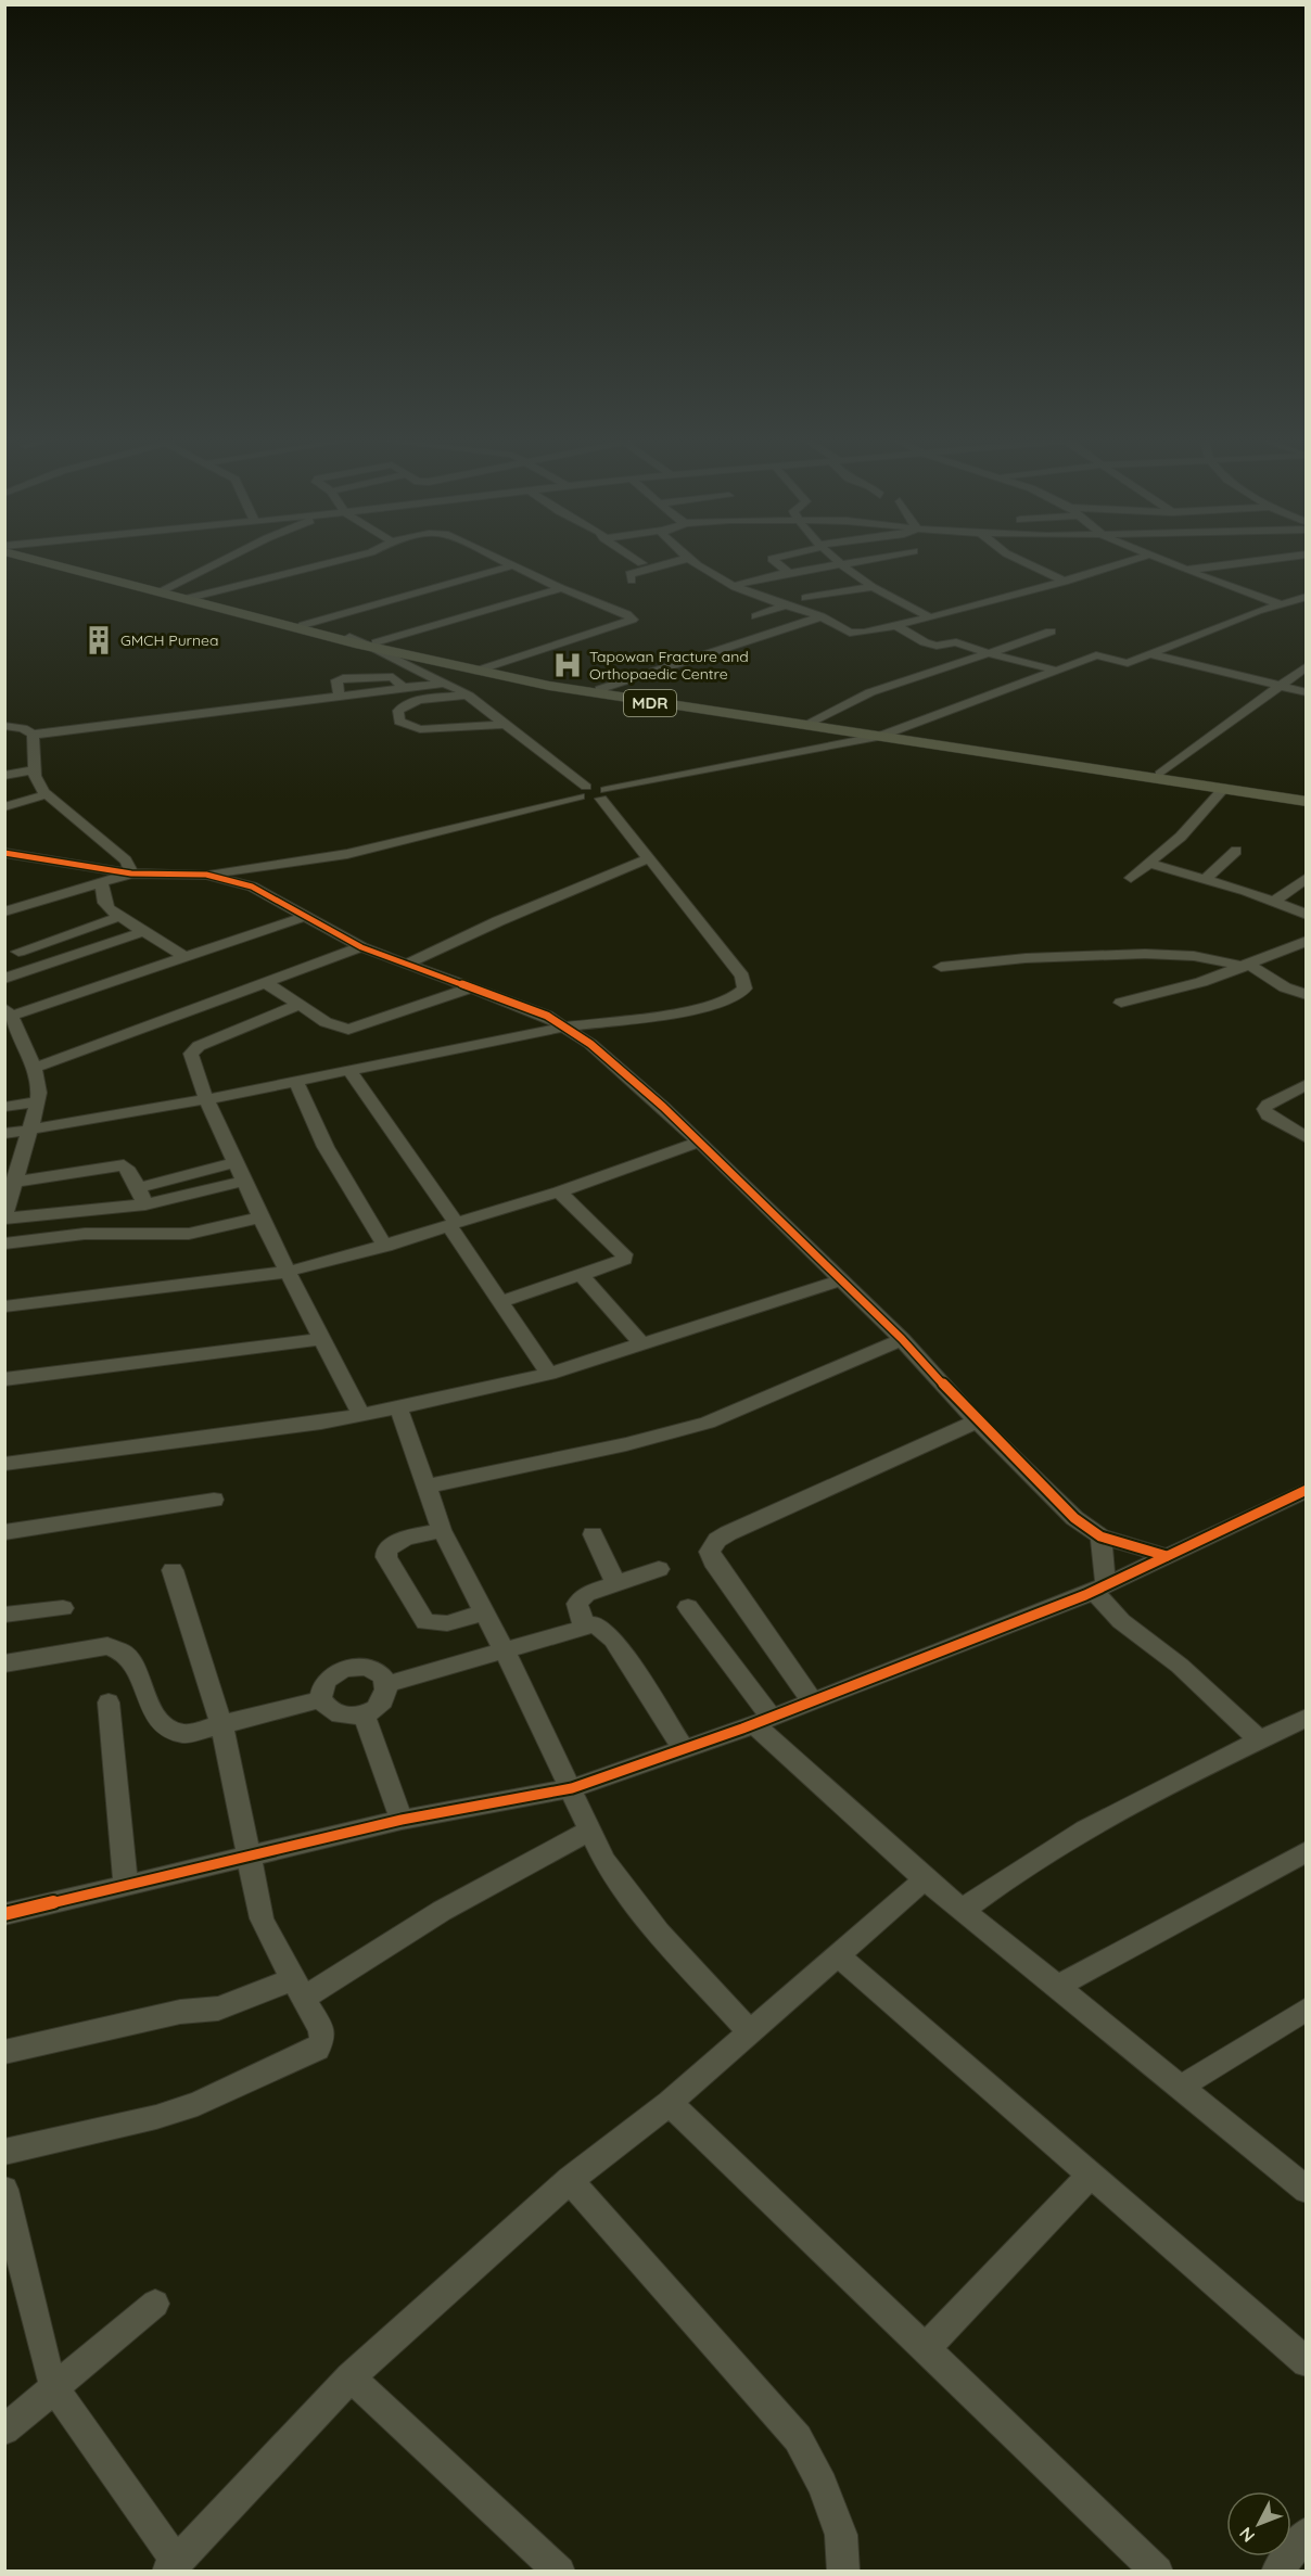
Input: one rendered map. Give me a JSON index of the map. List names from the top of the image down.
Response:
{
  "streets": {
    "main road": ["MDR"]
  },
  "places": {
    "building": ["GMCH Purnea"],
    "hospital": ["Tapowan Fracture and Orthopaedic Centre"]
  },
  "north": "bottom left"
}
